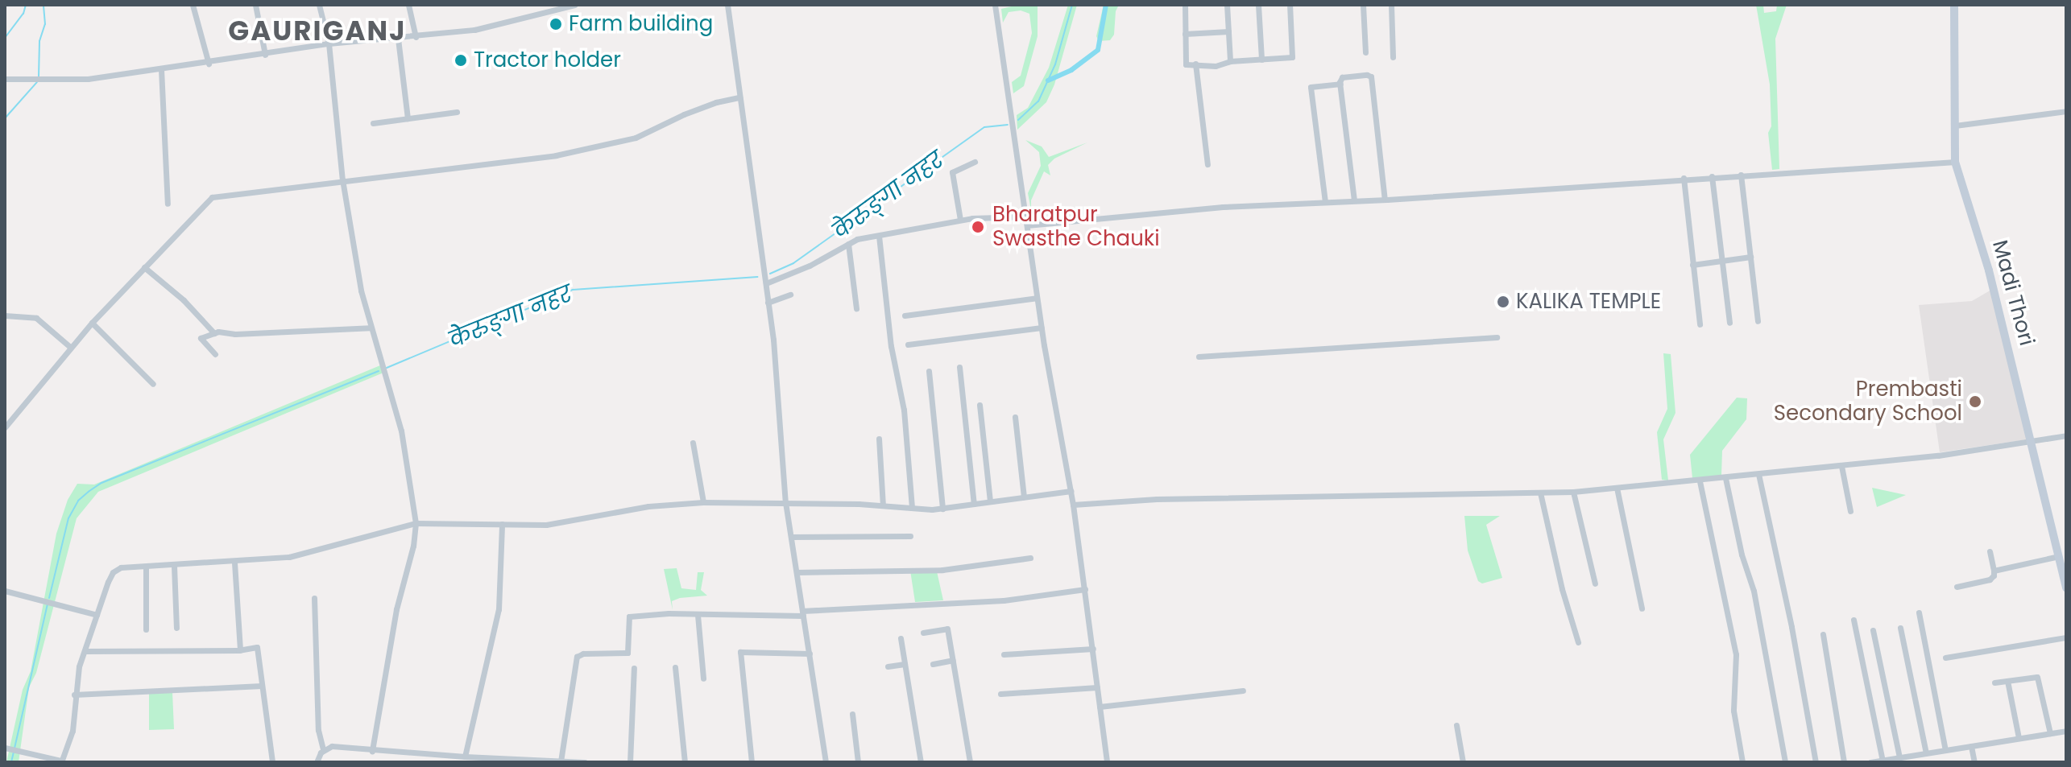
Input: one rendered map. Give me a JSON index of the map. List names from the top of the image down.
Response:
{
  "streets": {
    "main road": ["Madi Thori"]
  },
  "districts": ["GAURIGANJ"],
  "water": ["केरुङ्गा नहर", "केेरुङ्गा नहर"],
  "places": [
    "Farm building",
    "Tractor holder",
    "Bharatpur Swasthe Chauki",
    "KALIKA TEMPLE",
    "Prembasti Secondary School"
  ]
}
